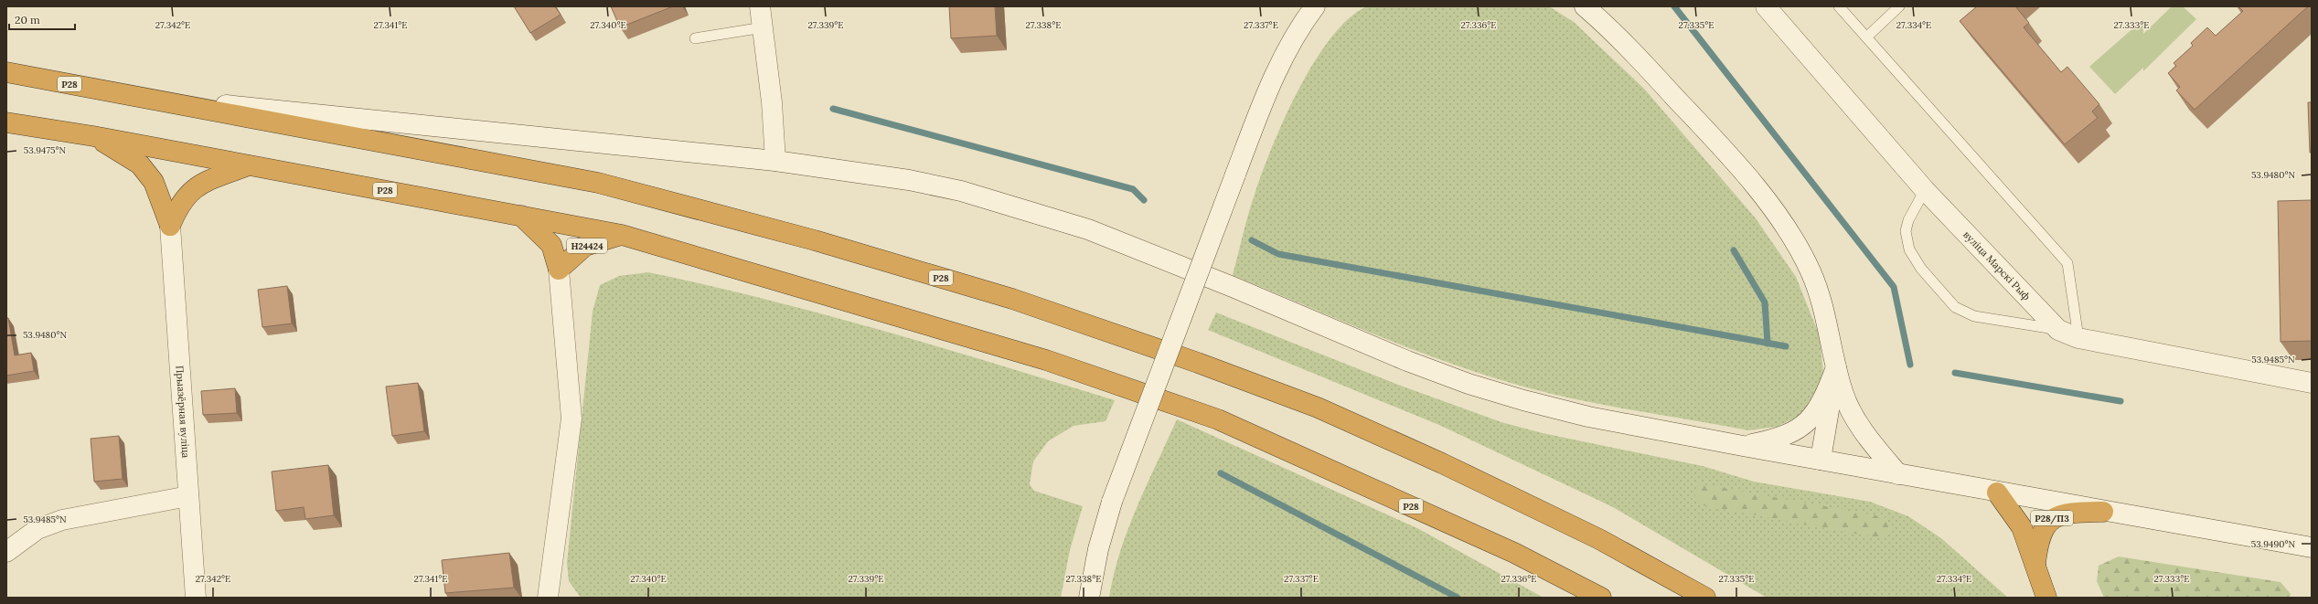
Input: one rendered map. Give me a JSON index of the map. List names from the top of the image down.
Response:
{
  "streets": {
    "highway": ["Р28", "Н24424", "Р28/П3"],
    "street": ["вуліца Марскі Рыф", "Прыазёрная вуліца"]
  },
  "crossings": [
    ["Р28", "Н24424"],
    ["Р28", "Р28/П3"]
  ],
  "scale_bar": "20 m",
  "coordinates": [
    "27.342°E",
    "27.341°E",
    "27.340°E",
    "27.339°E",
    "27.338°E",
    "27.337°E",
    "27.336°E",
    "27.335°E",
    "27.334°E",
    "27.333°E",
    "53.9475°N",
    "53.9480°N",
    "53.9485°N",
    "53.9490°N"
  ]
}
